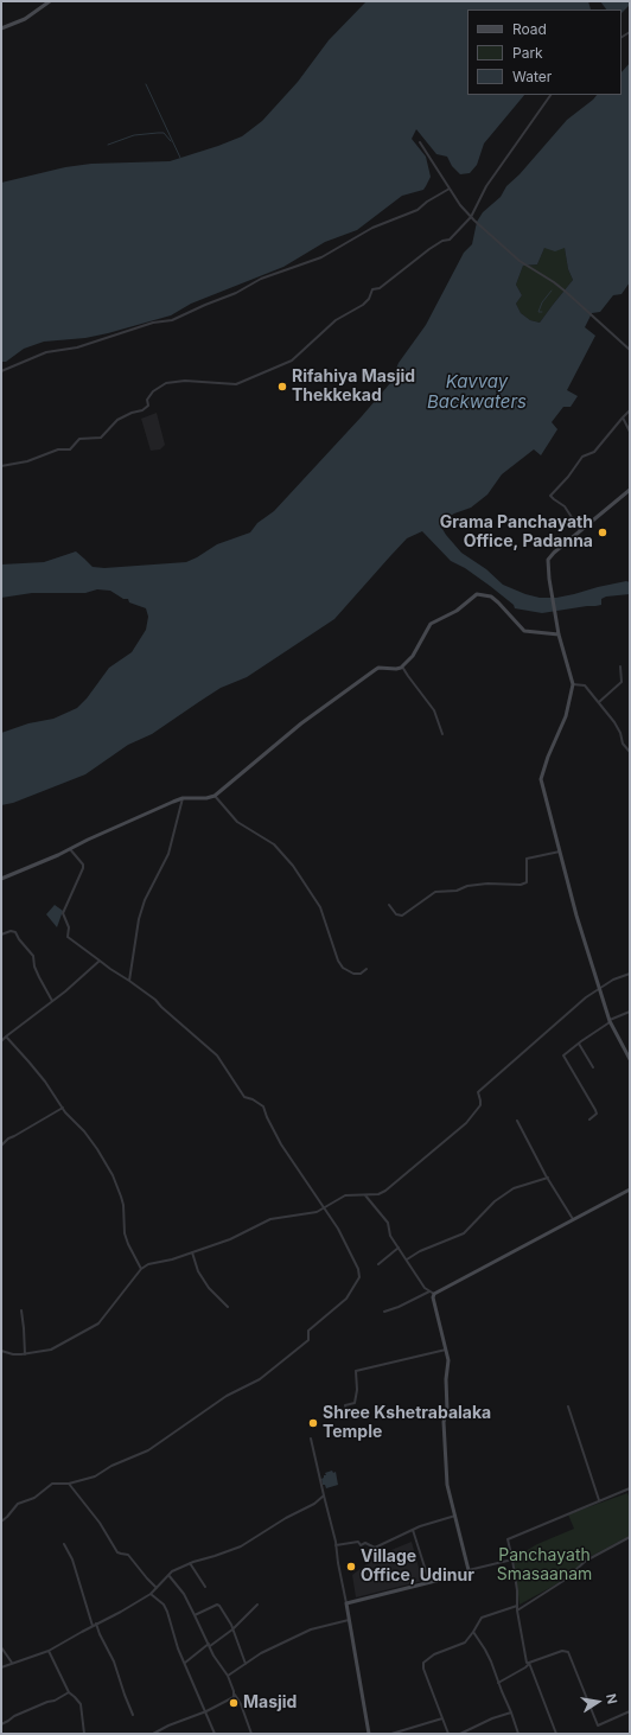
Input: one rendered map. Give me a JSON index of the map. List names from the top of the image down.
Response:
{
  "water": ["Kavvay Backwaters"],
  "parks": ["Panchayath Smasaanam"],
  "places": [
    "Rifahiya Masjid Thekkekad",
    "Grama Panchayath Office, Padanna",
    "Shree Kshetrabalaka Temple",
    "Village Office, Udinur",
    "Masjid"
  ],
  "legend": ["Road", "Park", "Water"],
  "north": "right"
}
